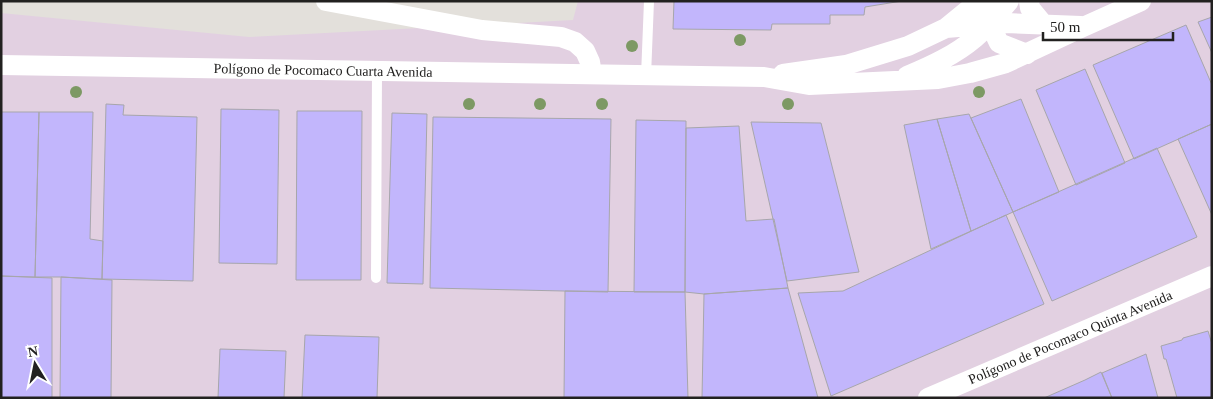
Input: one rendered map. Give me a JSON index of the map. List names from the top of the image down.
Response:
{
  "streets": {
    "street": ["Polígono de Pocomaco Cuarta Avenida", "Polígono de Pocomaco Quinta Avenida"]
  },
  "scale_bar": "50 m",
  "north": "top"
}
